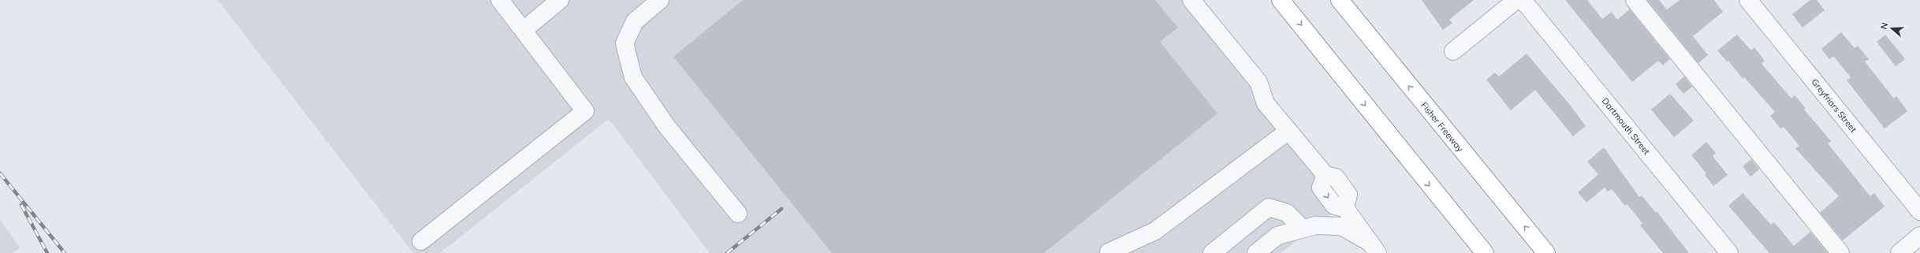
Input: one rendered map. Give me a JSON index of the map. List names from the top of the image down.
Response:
{
  "streets": {
    "highway": ["Fisher Freeway"],
    "street": ["Greyfriars Street", "Dartmouth Street"]
  },
  "north": "left"
}
